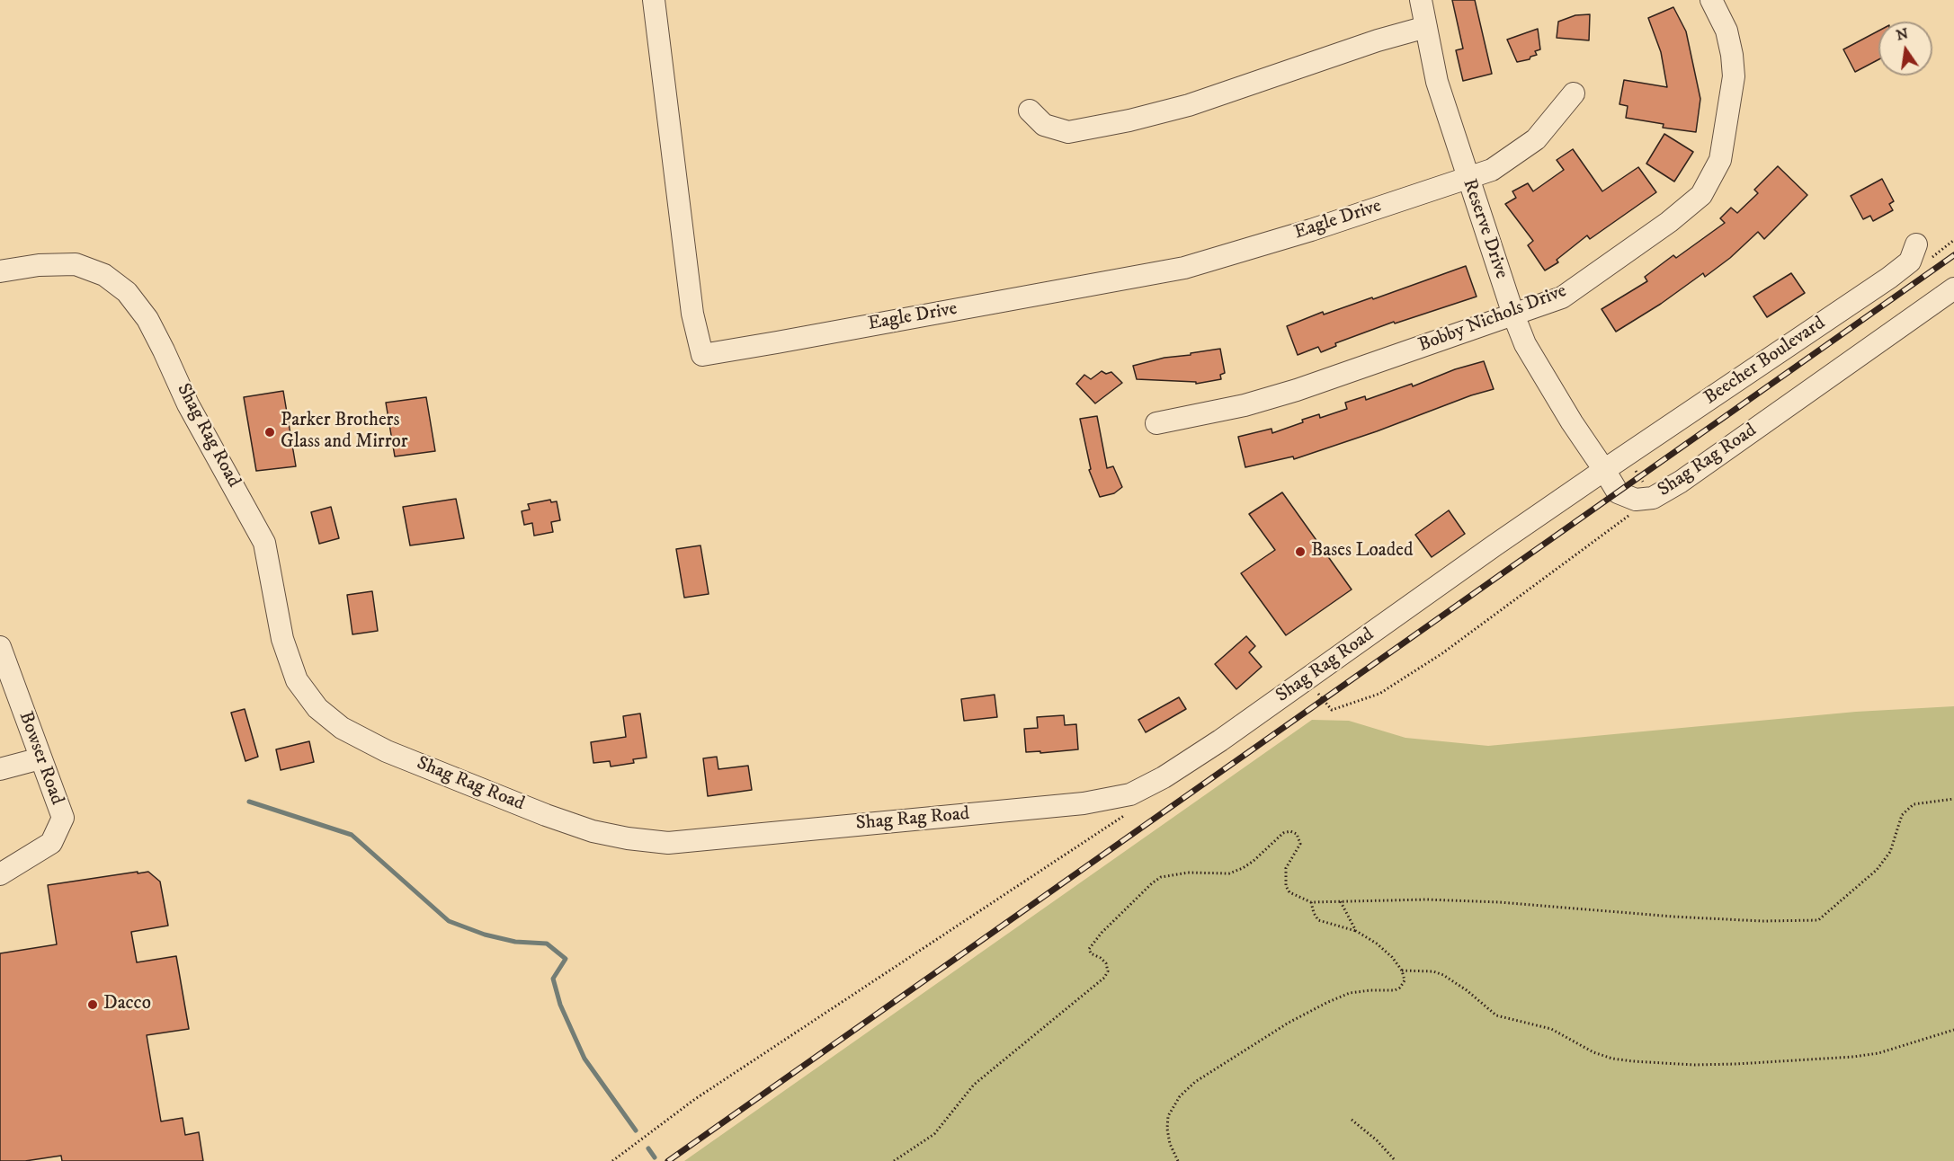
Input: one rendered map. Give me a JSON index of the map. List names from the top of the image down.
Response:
{
  "streets": {
    "street": [
      "Eagle Drive",
      "Reserve Drive",
      "Bobby Nichols Drive",
      "Beecher Boulevard",
      "Shag Rag Road",
      "Bowser Road"
    ]
  },
  "crossings": [
    ["Eagle Drive", "Reserve Drive"],
    ["Reserve Drive", "Bobby Nichols Drive"],
    ["Reserve Drive", "Beecher Boulevard"],
    ["Reserve Drive", "Shag Rag Road"],
    ["Beecher Boulevard", "Shag Rag Road"]
  ],
  "places": ["Parker Brothers Glass and Mirror", "Bases Loaded", "Dacco"],
  "north": "top"
}
